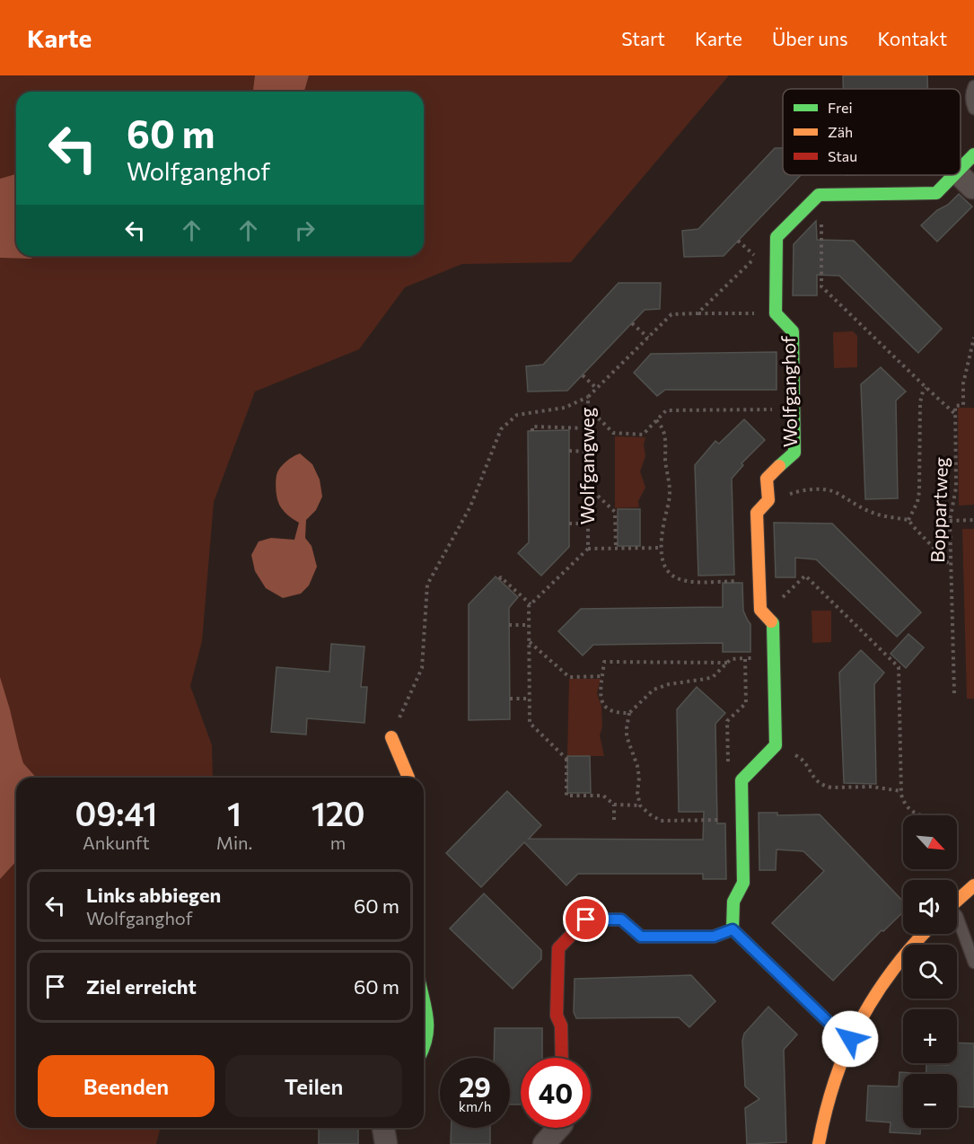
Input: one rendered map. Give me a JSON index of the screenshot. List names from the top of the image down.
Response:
{
  "streets": {
    "street": ["Wolfganghof"],
    "path": ["Wolfgangweg", "Boppartweg"]
  },
  "crossings": [
    ["Wolfganghof", "Wolfgangweg"]
  ],
  "legend": ["Frei", "Zäh", "Stau"],
  "north": "bottom right",
  "page": {
    "header": "Karte",
    "nav": [
      "Start",
      "Karte",
      "Über uns",
      "Kontakt"
    ],
    "turn": ["60 m", "Wolfganghof"],
    "eta": [
      "09:41",
      "Ankunft",
      "1",
      "Min.",
      "120",
      "m"
    ],
    "map_buttons": ["+", "−"],
    "list": [
      {
        "name": "Links abbiegen",
        "note": "Wolfganghof",
        "value": "60 m"
      },
      {
        "name": "Ziel erreicht",
        "value": "60 m"
      }
    ],
    "buttons": ["Beenden", "Teilen"],
    "speed": "29 km/h",
    "limit": "40"
  }
}
